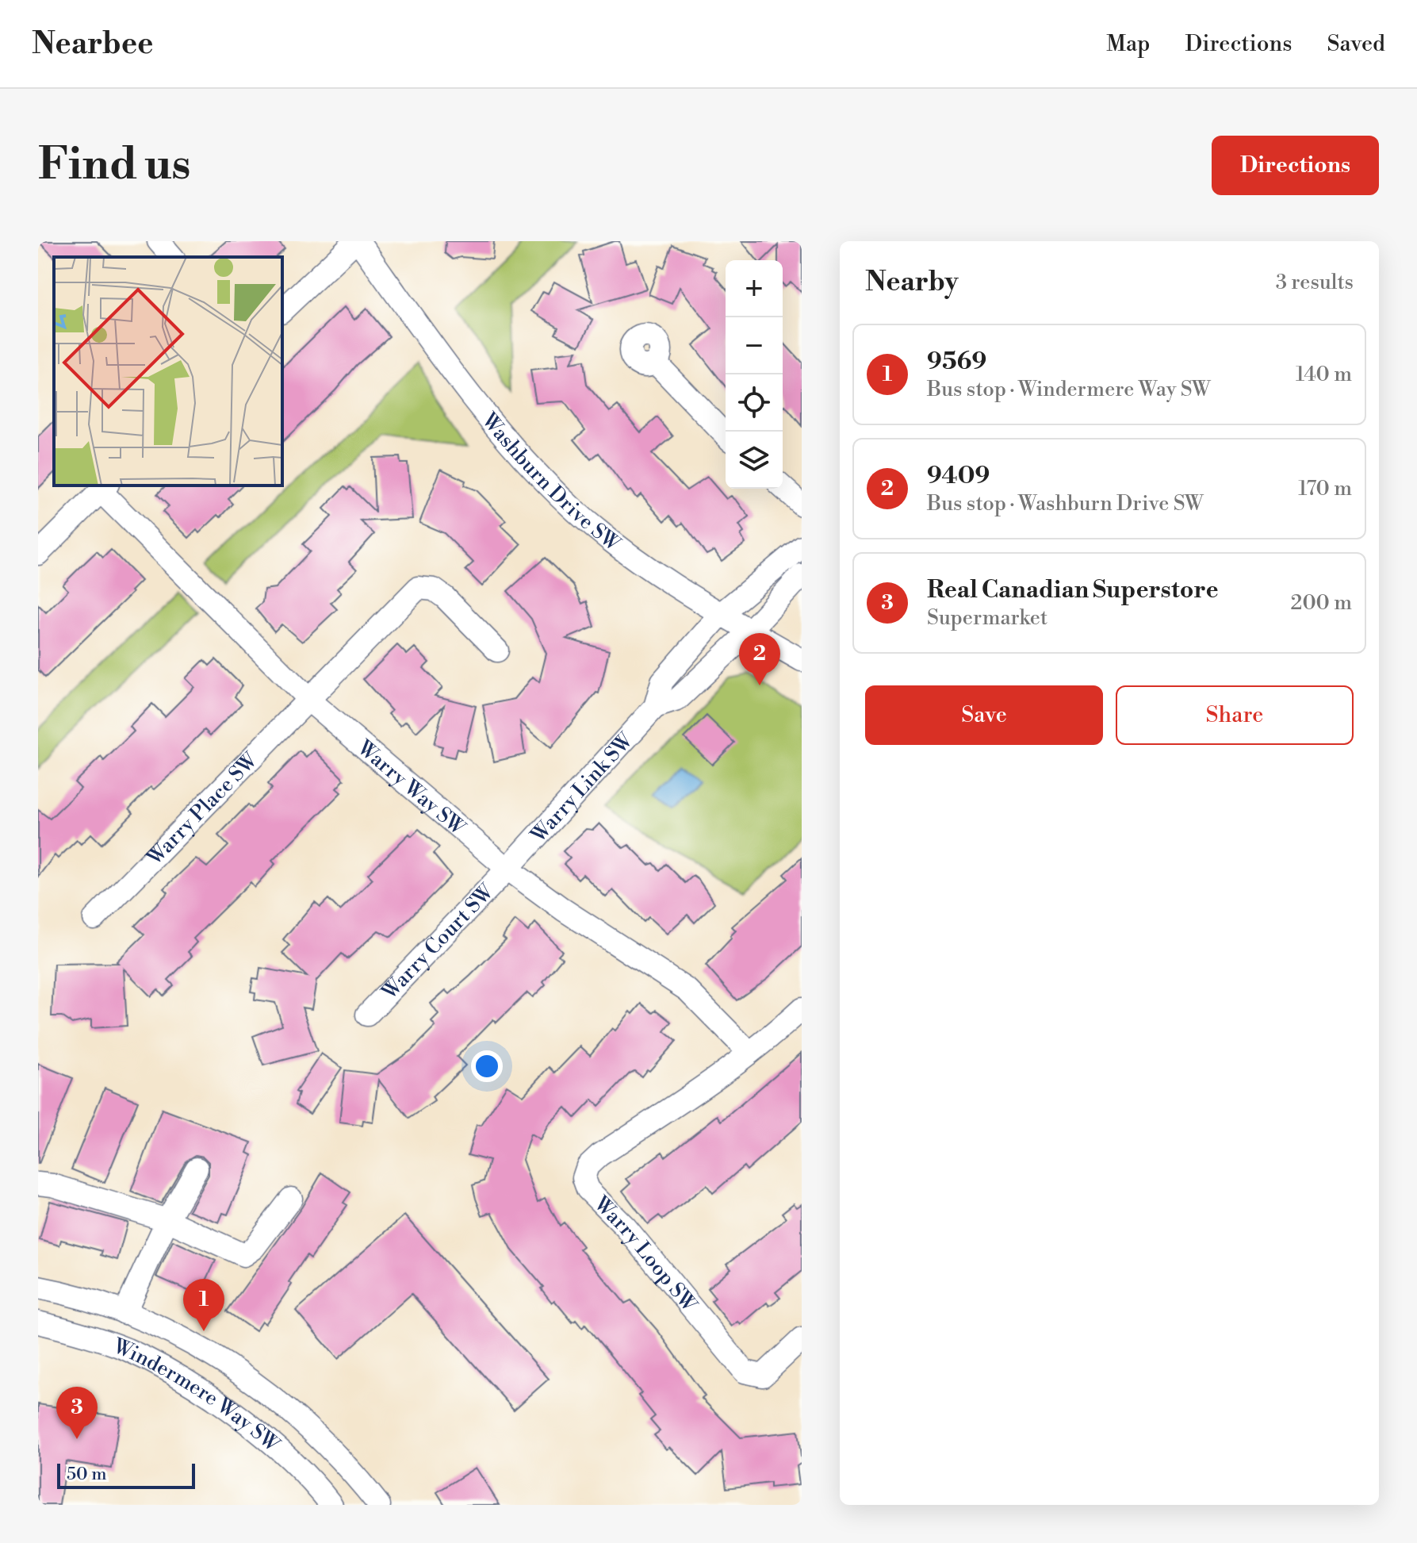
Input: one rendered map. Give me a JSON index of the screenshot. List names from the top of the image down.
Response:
{
  "streets": {
    "street": [
      "Washburn Drive SW",
      "Warry Way SW",
      "Warry Link SW",
      "Warry Place SW",
      "Warry Court SW",
      "Warry Loop SW",
      "Windermere Way SW"
    ]
  },
  "crossings": [
    ["Washburn Drive SW", "Warry Link SW"],
    ["Warry Way SW", "Warry Link SW"],
    ["Warry Way SW", "Warry Place SW"],
    ["Warry Way SW", "Warry Court SW"],
    ["Warry Way SW", "Warry Loop SW"],
    ["Warry Link SW", "Warry Court SW"]
  ],
  "scale_bar": "50 m",
  "page": {
    "header": "Nearbee",
    "nav": ["Map", "Directions", "Saved"],
    "buttons": [
      "Directions",
      ["Save", "Share"]
    ],
    "title": "Find us",
    "heading": ["Nearby", "3 results"],
    "map_buttons": ["+", "−"],
    "list": [
      {
        "mark": "1",
        "name": "9569",
        "note": "Bus stop · Windermere Way SW",
        "value": "140 m"
      },
      {
        "mark": "2",
        "name": "9409",
        "note": "Bus stop · Washburn Drive SW",
        "value": "170 m"
      },
      {
        "mark": "3",
        "name": "Real Canadian Superstore",
        "note": "Supermarket",
        "value": "200 m"
      }
    ],
    "pins": ["2", "1", "3"],
    "scale": "50 m"
  }
}
